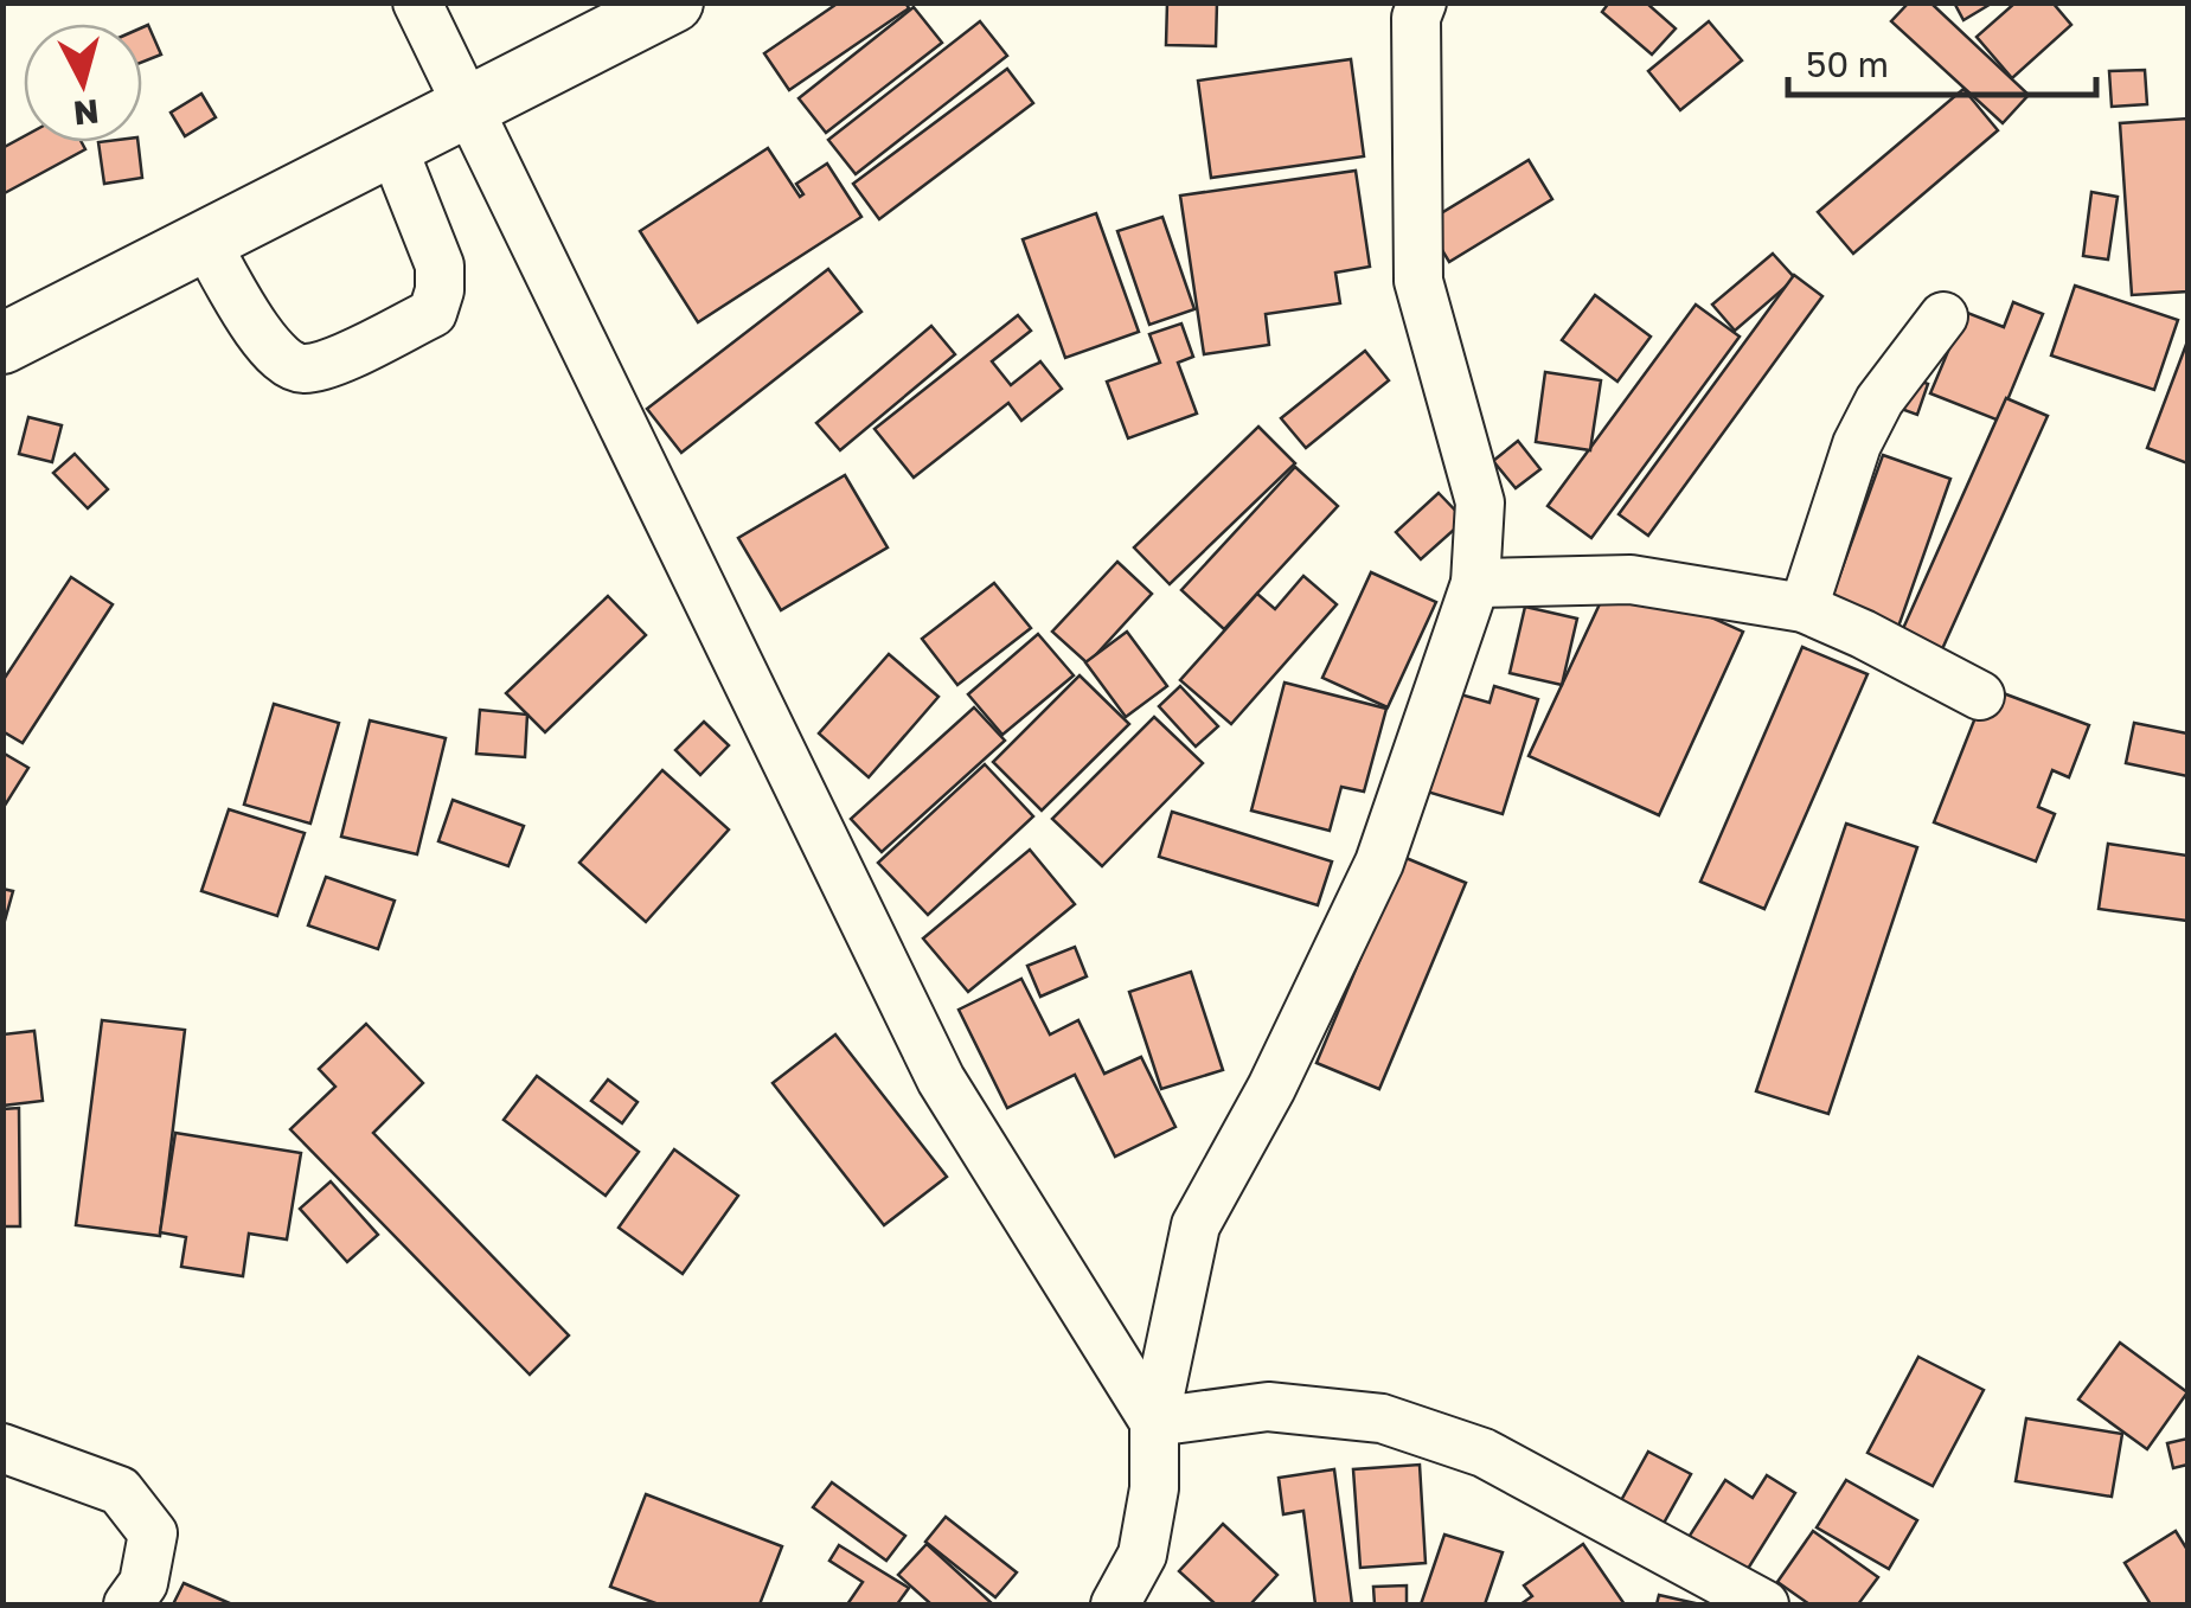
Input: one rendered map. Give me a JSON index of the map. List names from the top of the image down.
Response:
{
  "scale_bar": "50 m",
  "north": "bottom"
}
